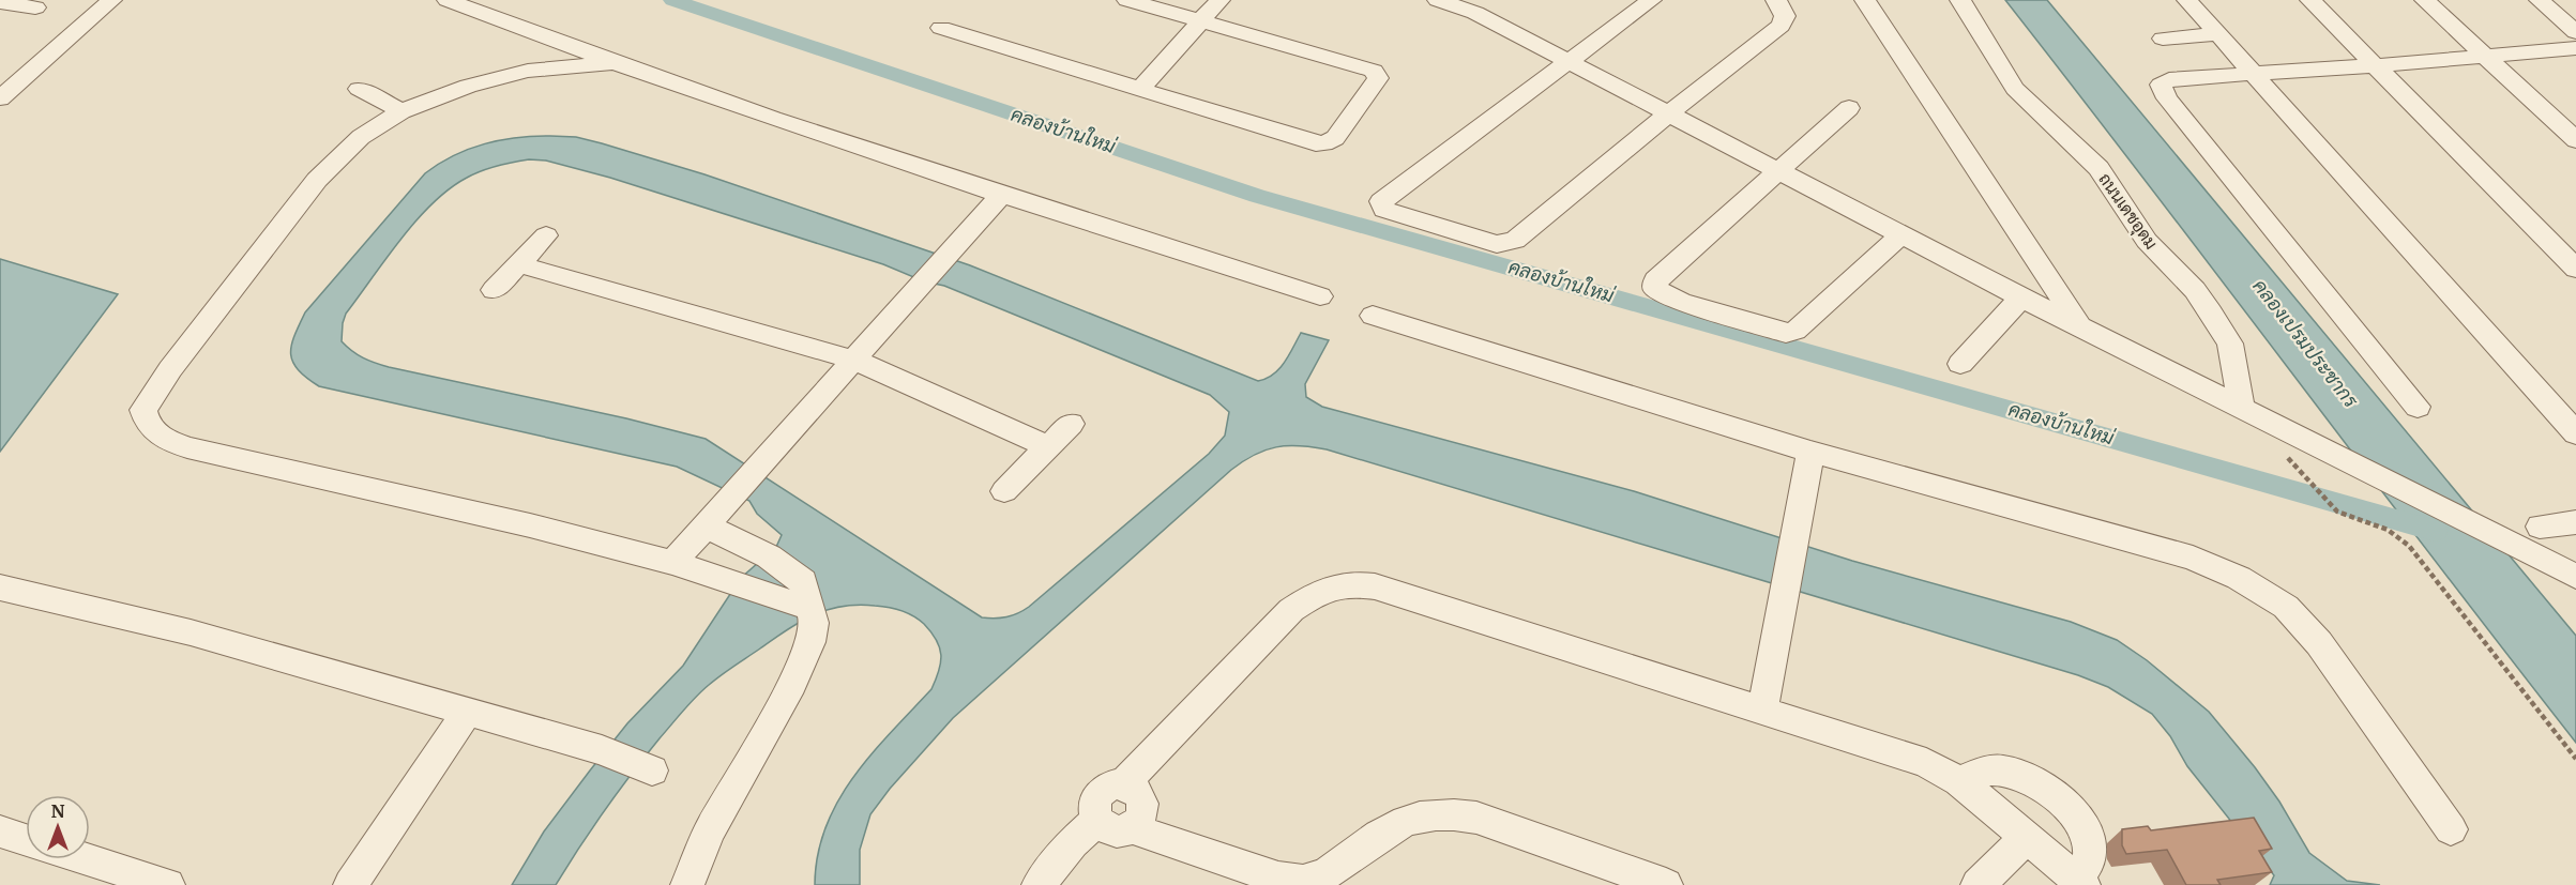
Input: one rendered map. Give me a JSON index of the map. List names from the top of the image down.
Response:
{
  "streets": {
    "street": ["ถนนเดชอุดม"]
  },
  "water": ["คลองบ้านใหม่", "คลองเปรมประชากร"],
  "north": "top"
}
